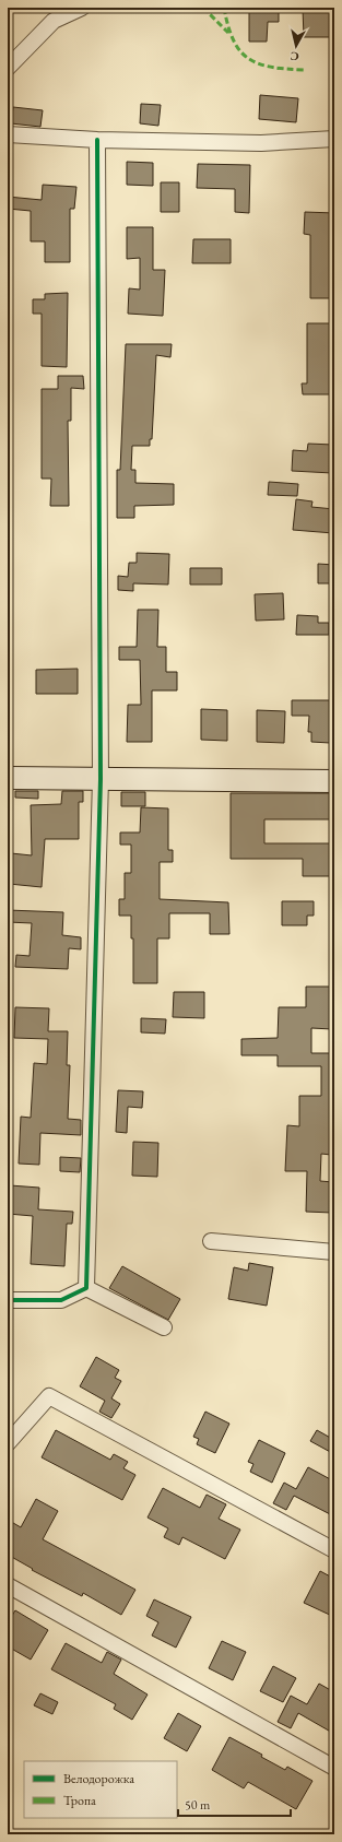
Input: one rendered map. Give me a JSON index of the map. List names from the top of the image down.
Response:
{
  "legend": ["Велодорожка", "Тропа"],
  "scale_bar": "50 m",
  "north": "bottom"
}
